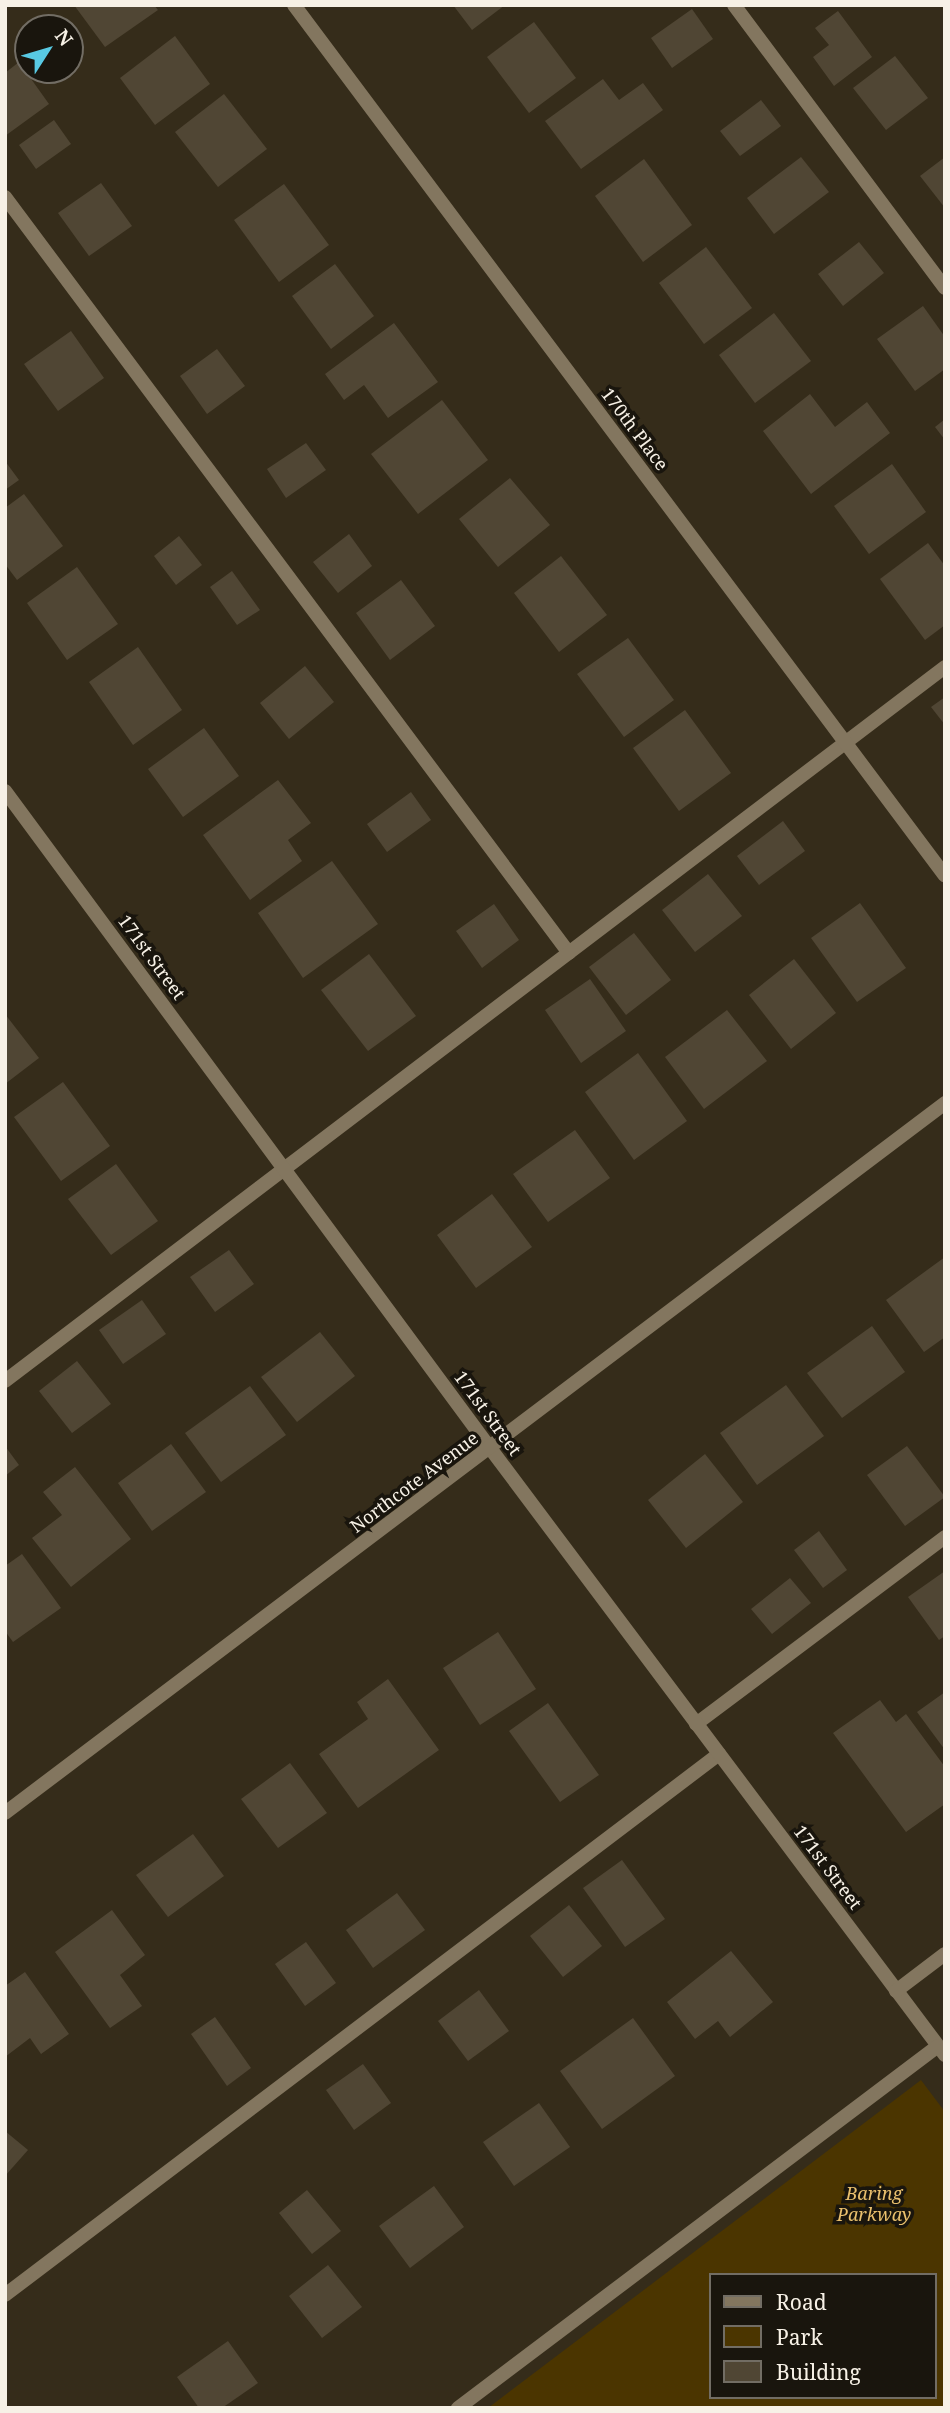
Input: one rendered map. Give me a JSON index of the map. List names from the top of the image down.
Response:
{
  "streets": {
    "street": ["170th Place", "171st Street", "Northcote Avenue"]
  },
  "crossings": [
    ["171st Street", "Northcote Avenue"]
  ],
  "parks": ["Baring Parkway"],
  "legend": ["Road", "Park", "Building"],
  "north": "top right"
}
